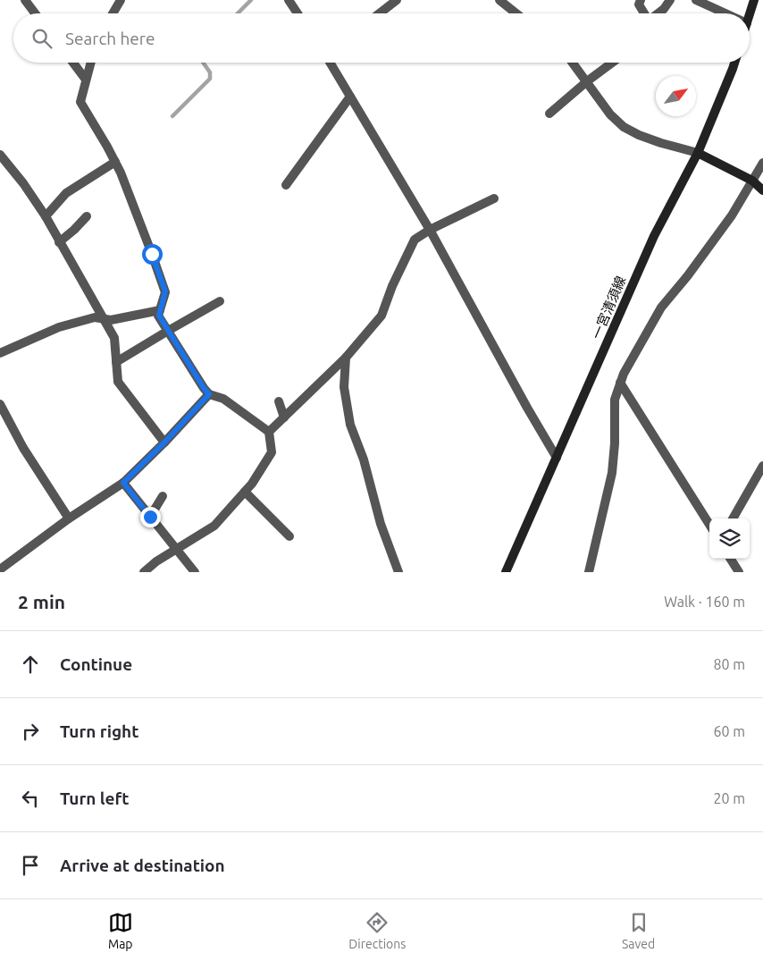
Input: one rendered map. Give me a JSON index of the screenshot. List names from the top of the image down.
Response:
{
  "streets": {
    "main road": ["一宮清須線"]
  },
  "north": "top right",
  "page": {
    "search": "Search here",
    "heading": ["2 min", "Walk · 160 m"],
    "list": [
      ["Continue", "80 m"],
      ["Turn right", "60 m"],
      ["Turn left", "20 m"],
      "Arrive at destination"
    ],
    "nav": ["Map", "Directions", "Saved"]
  }
}
